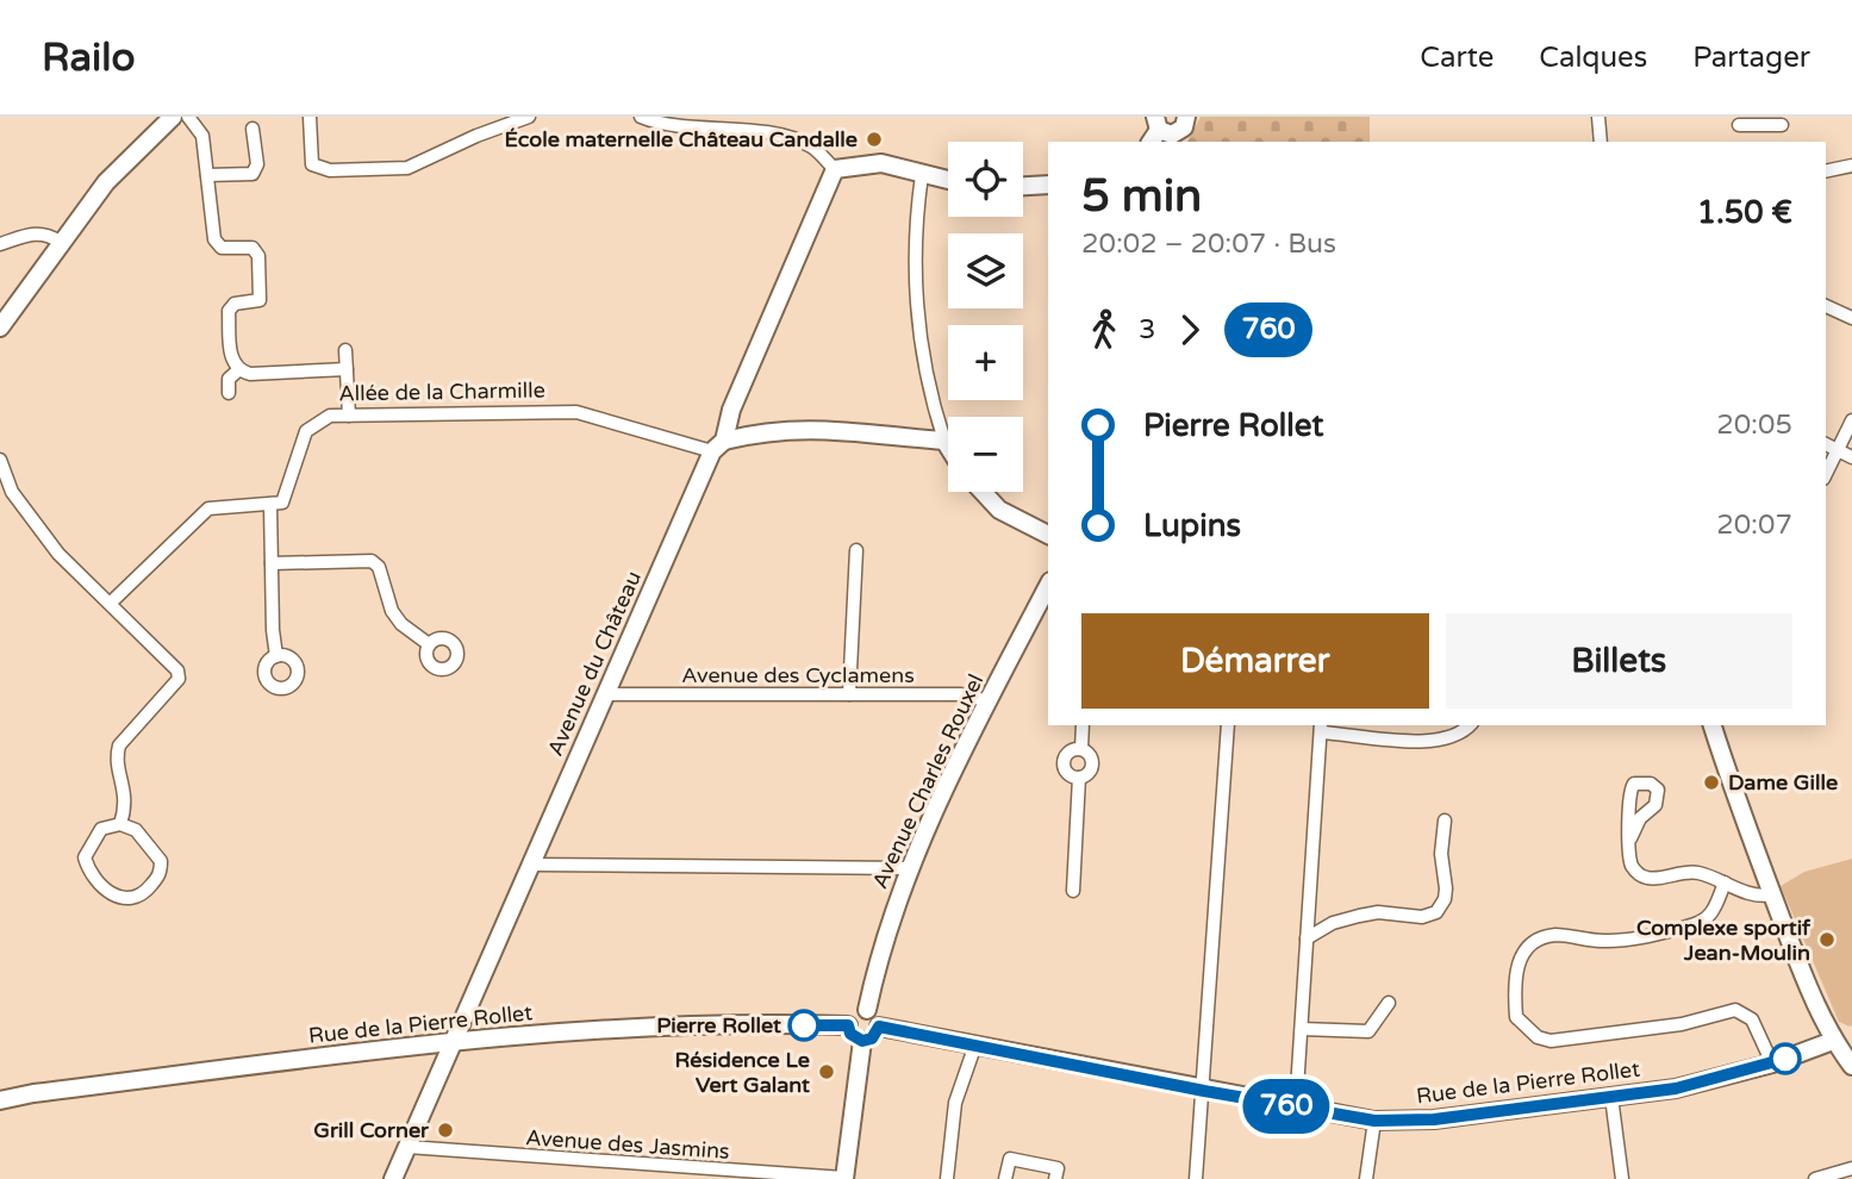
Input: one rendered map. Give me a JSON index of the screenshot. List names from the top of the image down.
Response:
{
  "streets": {
    "street": [
      "Allée de la Charmille",
      "Avenue du Château",
      "Avenue des Cyclamens",
      "Avenue Charles Rouxel",
      "Rue de la Pierre Rollet",
      "Avenue des Jasmins"
    ]
  },
  "crossings": [
    ["Allée de la Charmille", "Avenue du Château"],
    ["Avenue du Château", "Avenue des Cyclamens"],
    ["Avenue du Château", "Rue de la Pierre Rollet"],
    ["Avenue du Château", "Avenue des Jasmins"],
    ["Avenue des Cyclamens", "Avenue Charles Rouxel"],
    ["Avenue Charles Rouxel", "Rue de la Pierre Rollet"]
  ],
  "places": [
    "École maternelle Château Candalle",
    "Dame Gille",
    "Complexe sportif Jean-Moulin",
    "Pierre Rollet",
    "Résidence Le Vert Galant",
    "Grill Corner"
  ],
  "lines": ["bus line 760"],
  "page": {
    "header": "Railo",
    "nav": ["Carte", "Calques", "Partager"],
    "on_map": "760",
    "map_buttons": ["+", "−"],
    "heading": ["5 min", "20:02 – 20:07 · Bus", "1.50 €"],
    "legs": ["3", "760"],
    "list": [
      {
        "name": "Pierre Rollet",
        "value": "20:05"
      },
      {
        "name": "Lupins",
        "value": "20:07"
      }
    ],
    "buttons": ["Démarrer", "Billets"]
  }
}
